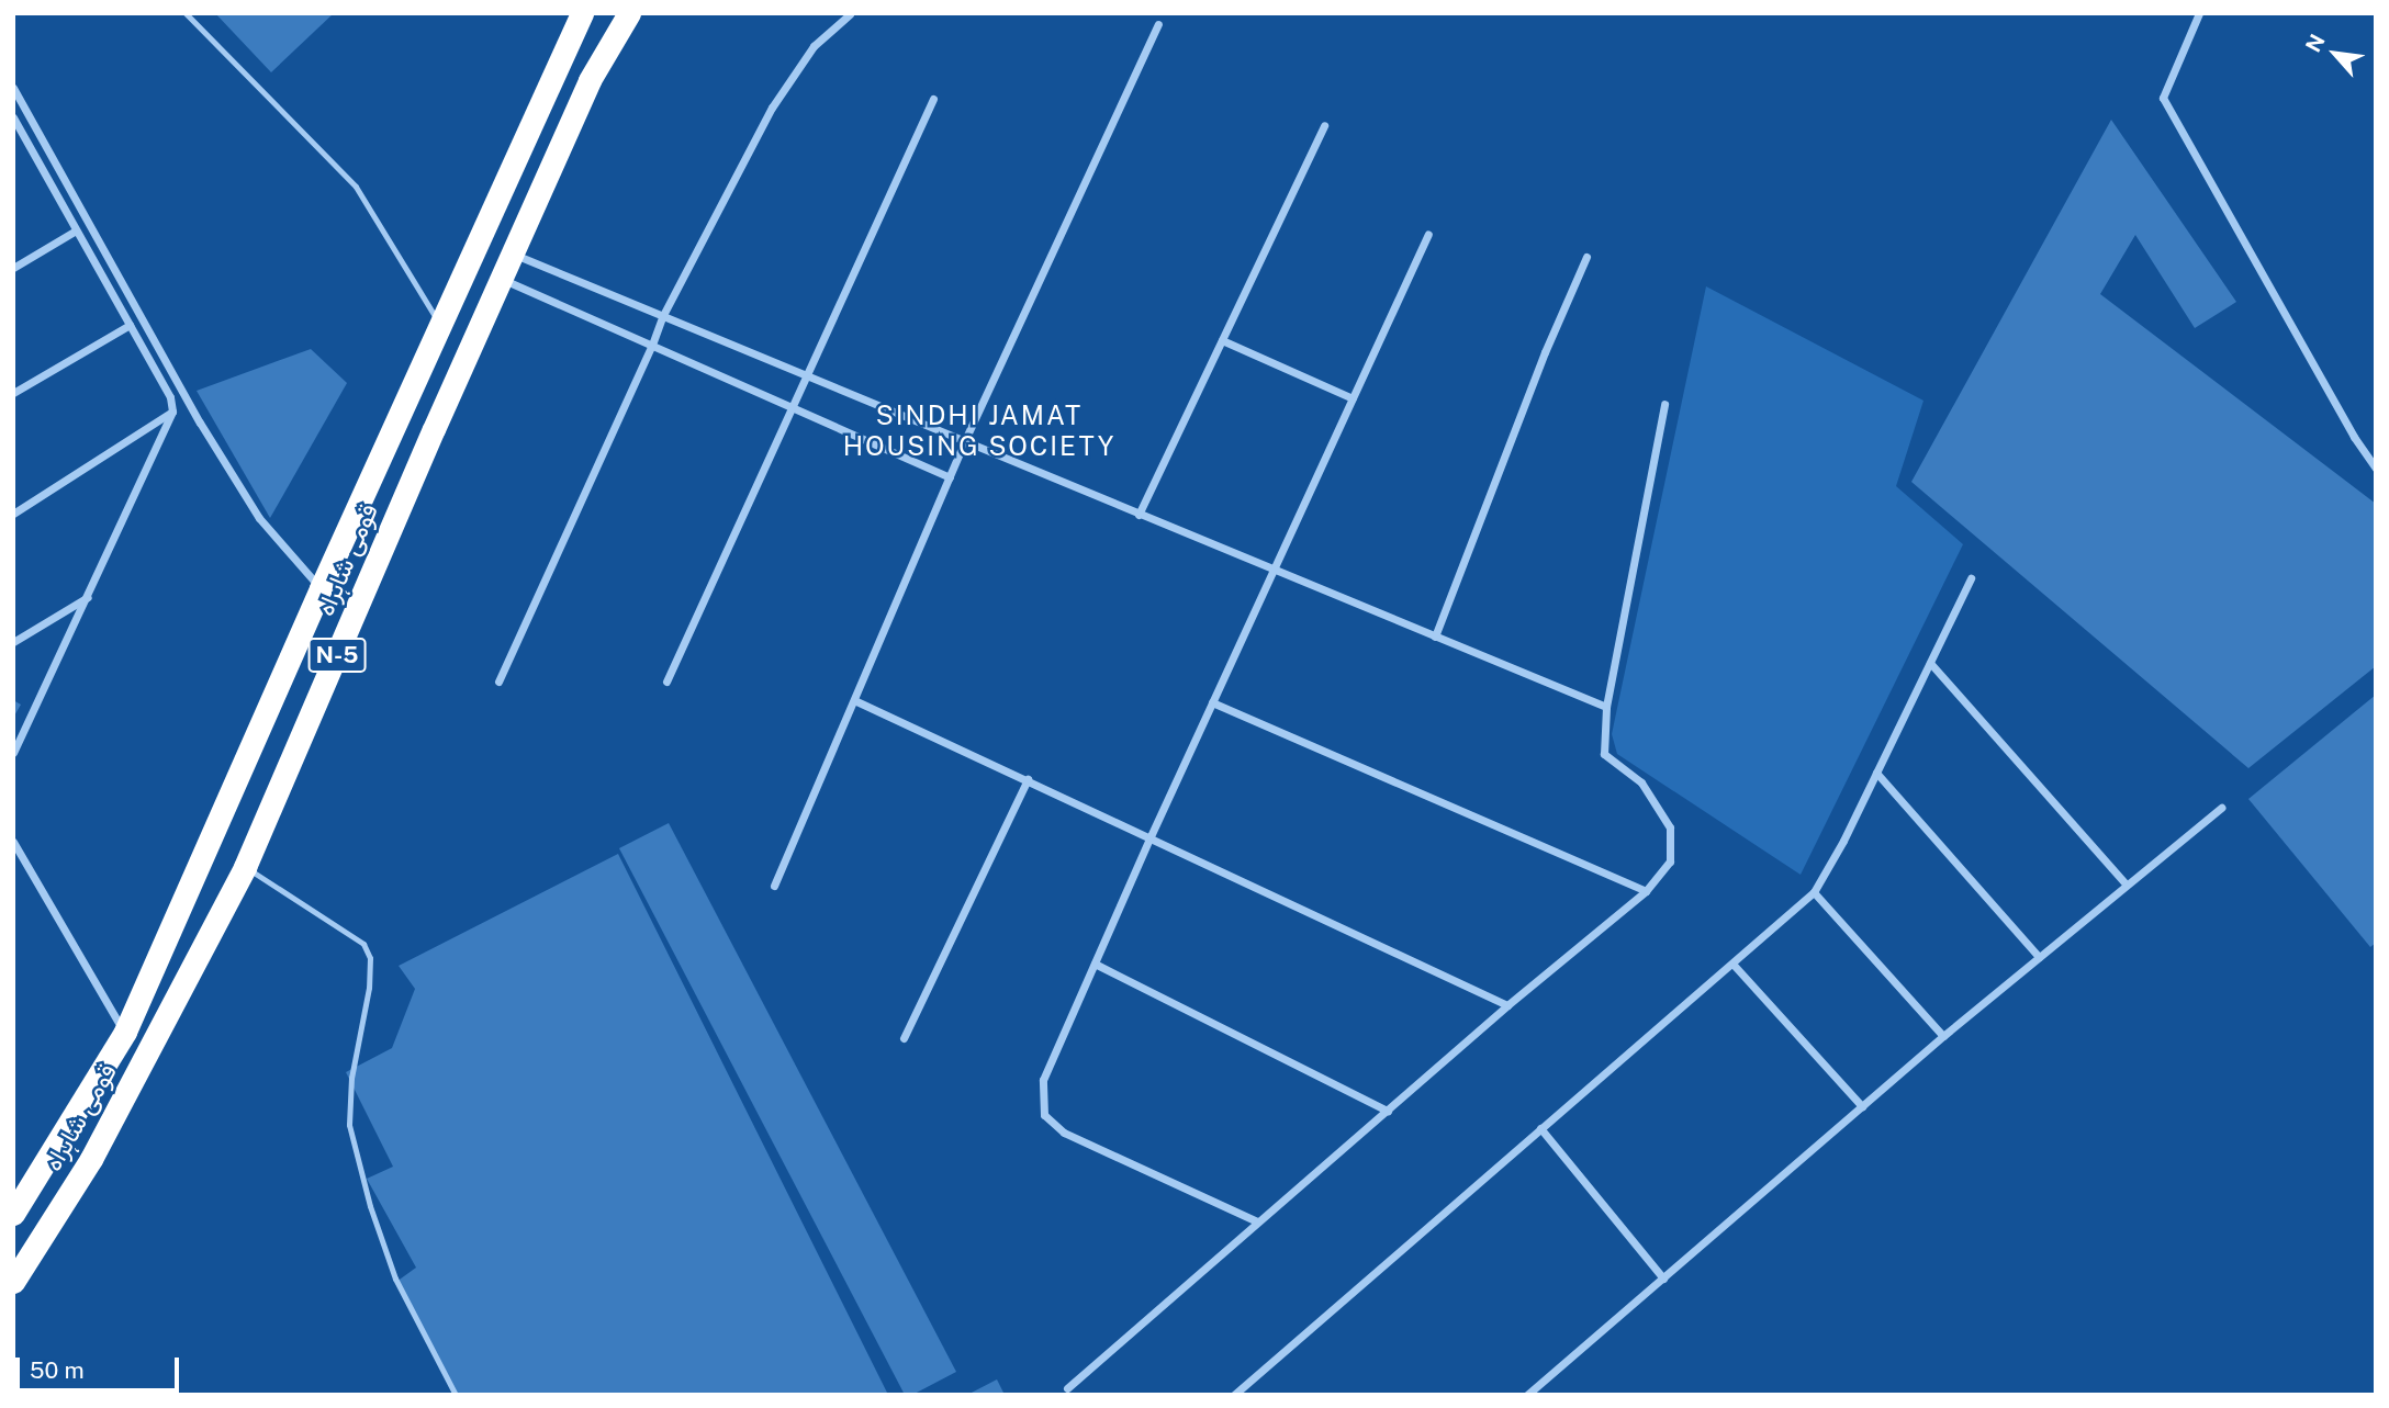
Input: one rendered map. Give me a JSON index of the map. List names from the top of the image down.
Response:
{
  "streets": {
    "highway": ["قومی شاہراہ", "N-5"]
  },
  "districts": ["SINDHI JAMAT HOUSING SOCIETY"],
  "scale_bar": "50 m",
  "north": "top left"
}
